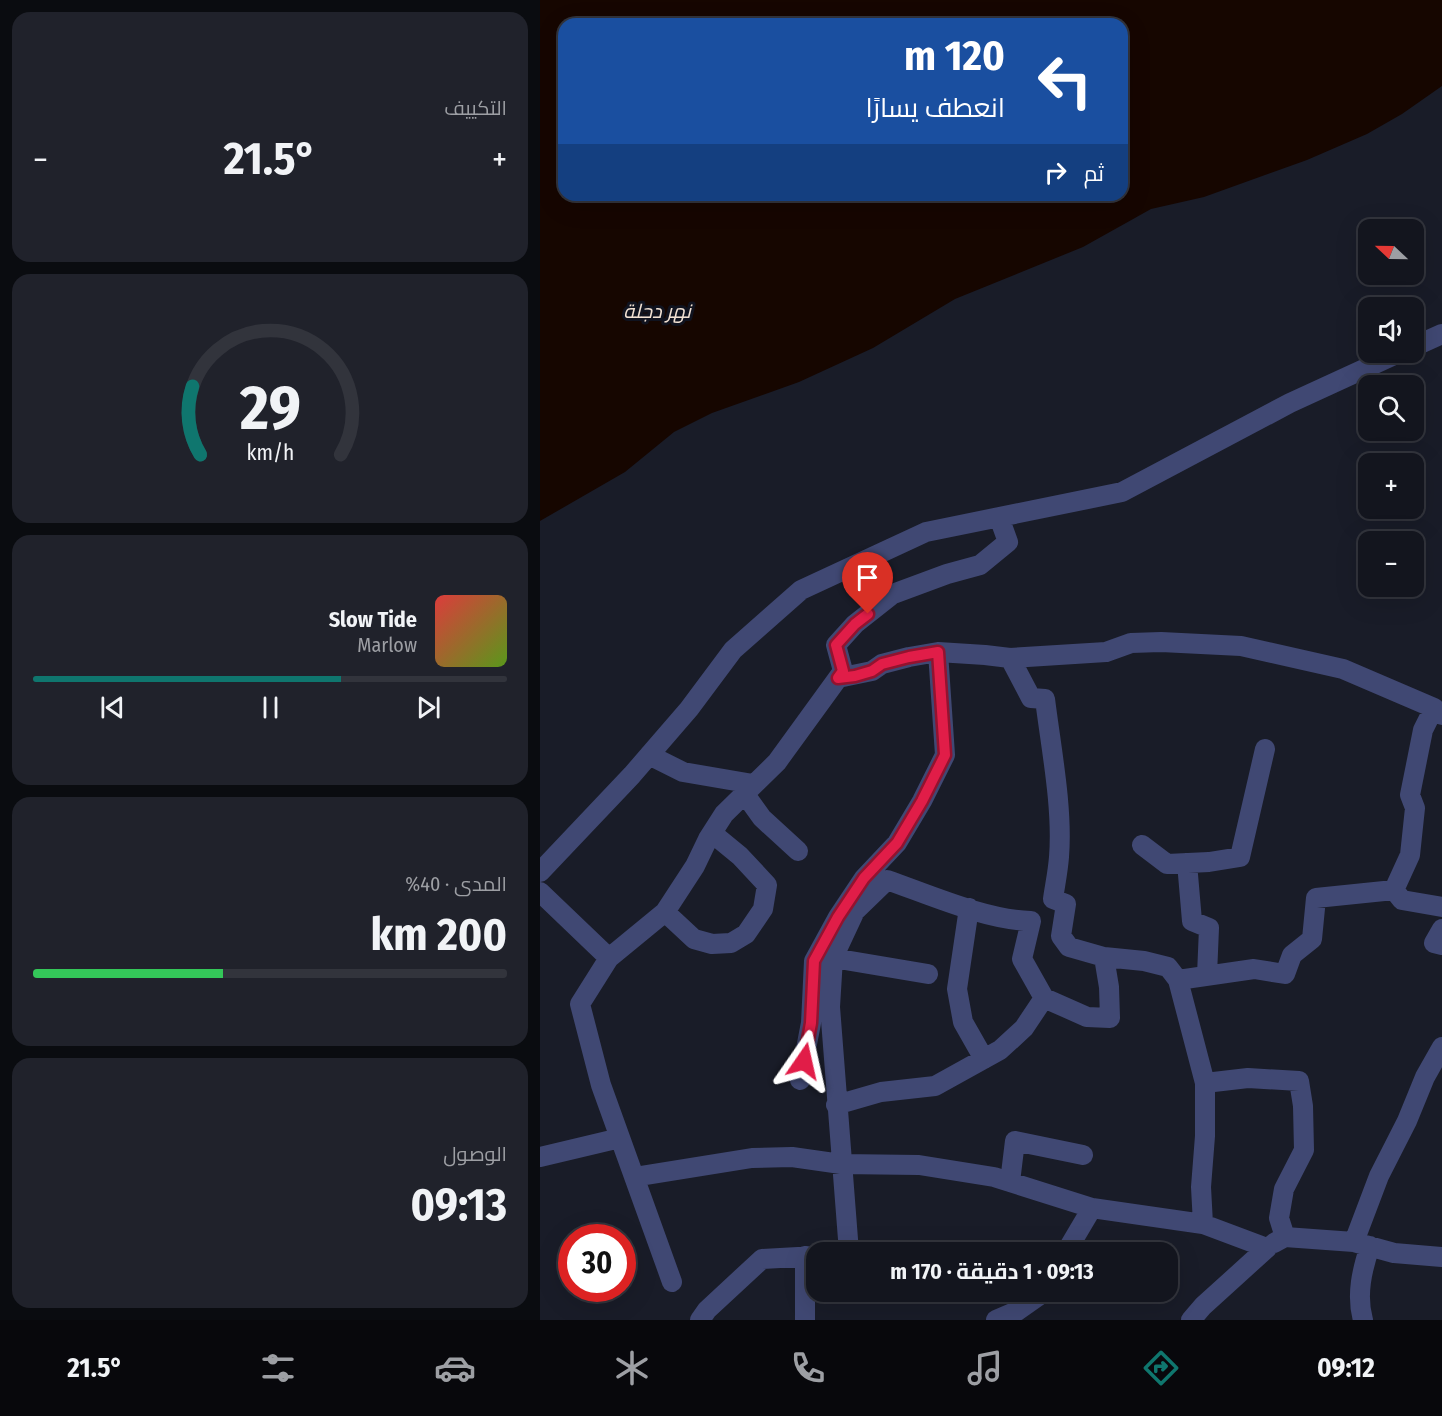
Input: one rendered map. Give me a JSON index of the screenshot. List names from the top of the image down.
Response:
{
  "water": ["نهر دجلة"],
  "north": "left",
  "page": {
    "tile": [
      "التكييف",
      ["المدى · 40%", "200 km"],
      ["الوصول", "09:13"]
    ],
    "turn": ["120 m", "انعطف يسارًا"],
    "heat": ["−", "21.5°", "+"],
    "then": "ثم",
    "map_buttons": ["+", "−"],
    "song": ["Slow Tide", "Marlow"],
    "limit": "30",
    "trip": "09:13 · 1 دقيقة · 170 m",
    "tabs": ["09:12", "21.5°"],
    "gauge": ["29", "km/h"]
  }
}
